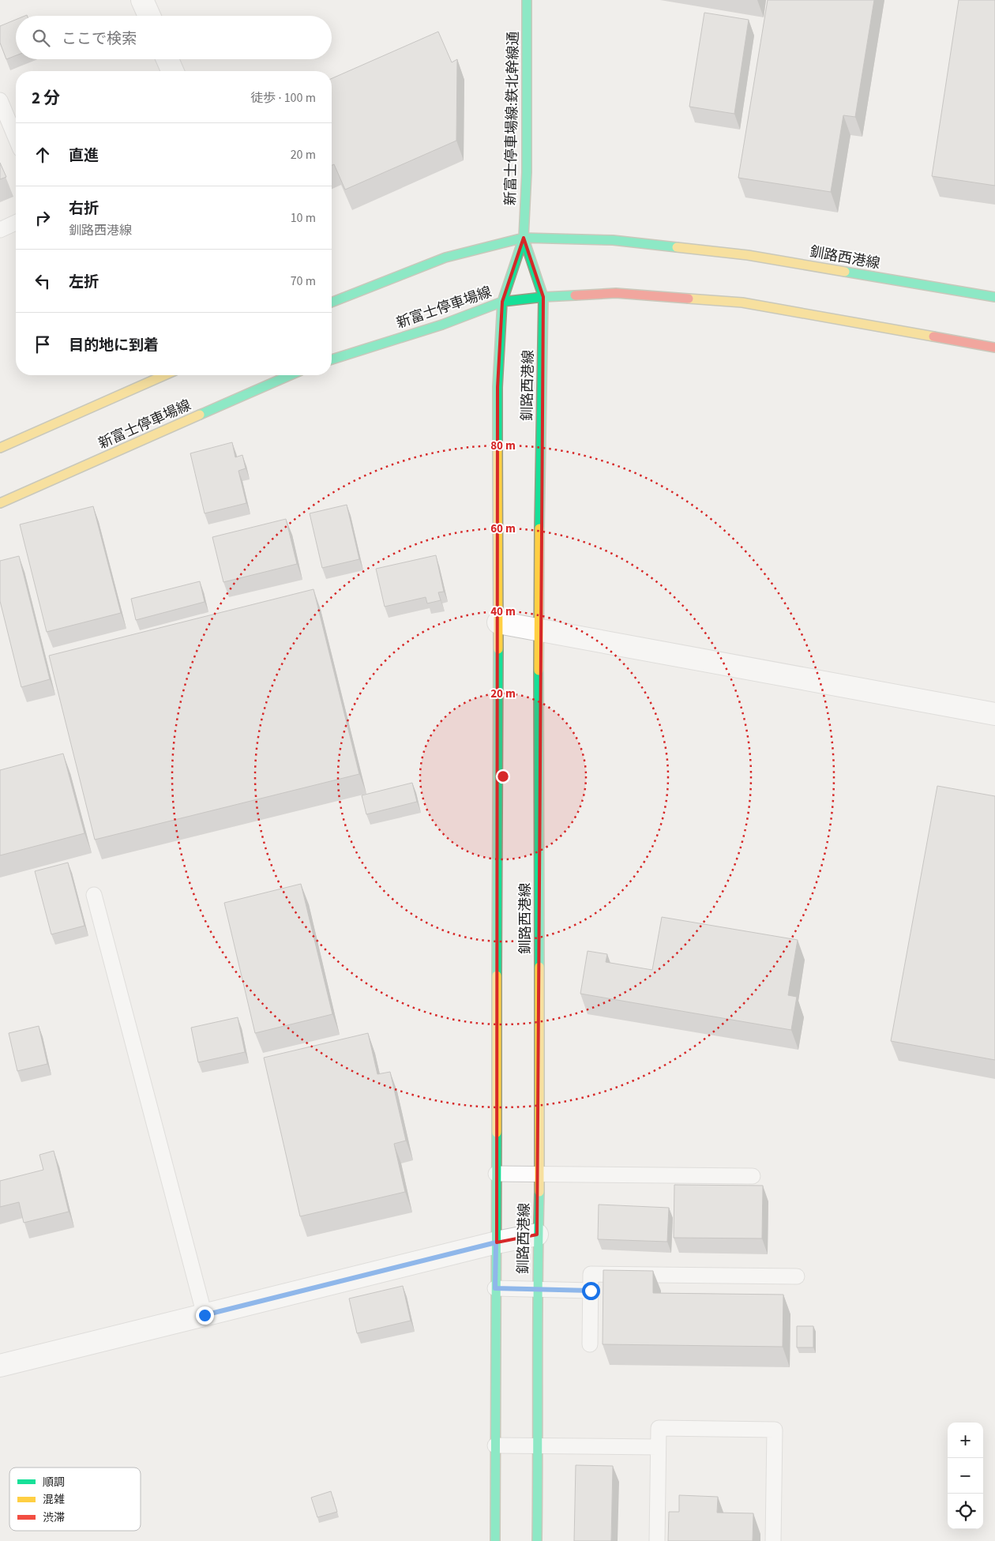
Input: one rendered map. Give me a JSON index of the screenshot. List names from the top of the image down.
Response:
{
  "streets": {
    "main road": ["新富士停車場線:鉄北幹線通", "釧路西港線", "新富士停車場線"]
  },
  "crossings": [
    ["新富士停車場線:鉄北幹線通", "釧路西港線"],
    ["釧路西港線", "新富士停車場線"]
  ],
  "legend": ["順調", "混雑", "渋滞"],
  "page": {
    "search": "ここで検索",
    "heading": ["2 分", "徒歩 · 100 m"],
    "list": [
      ["直進", "20 m"],
      ["右折", "釧路西港線", "10 m"],
      ["左折", "70 m"],
      "目的地に到着"
    ],
    "map_buttons": ["+", "−"]
  },
  "rings": [
    "80 m",
    "60 m",
    "40 m",
    "20 m"
  ]
}
